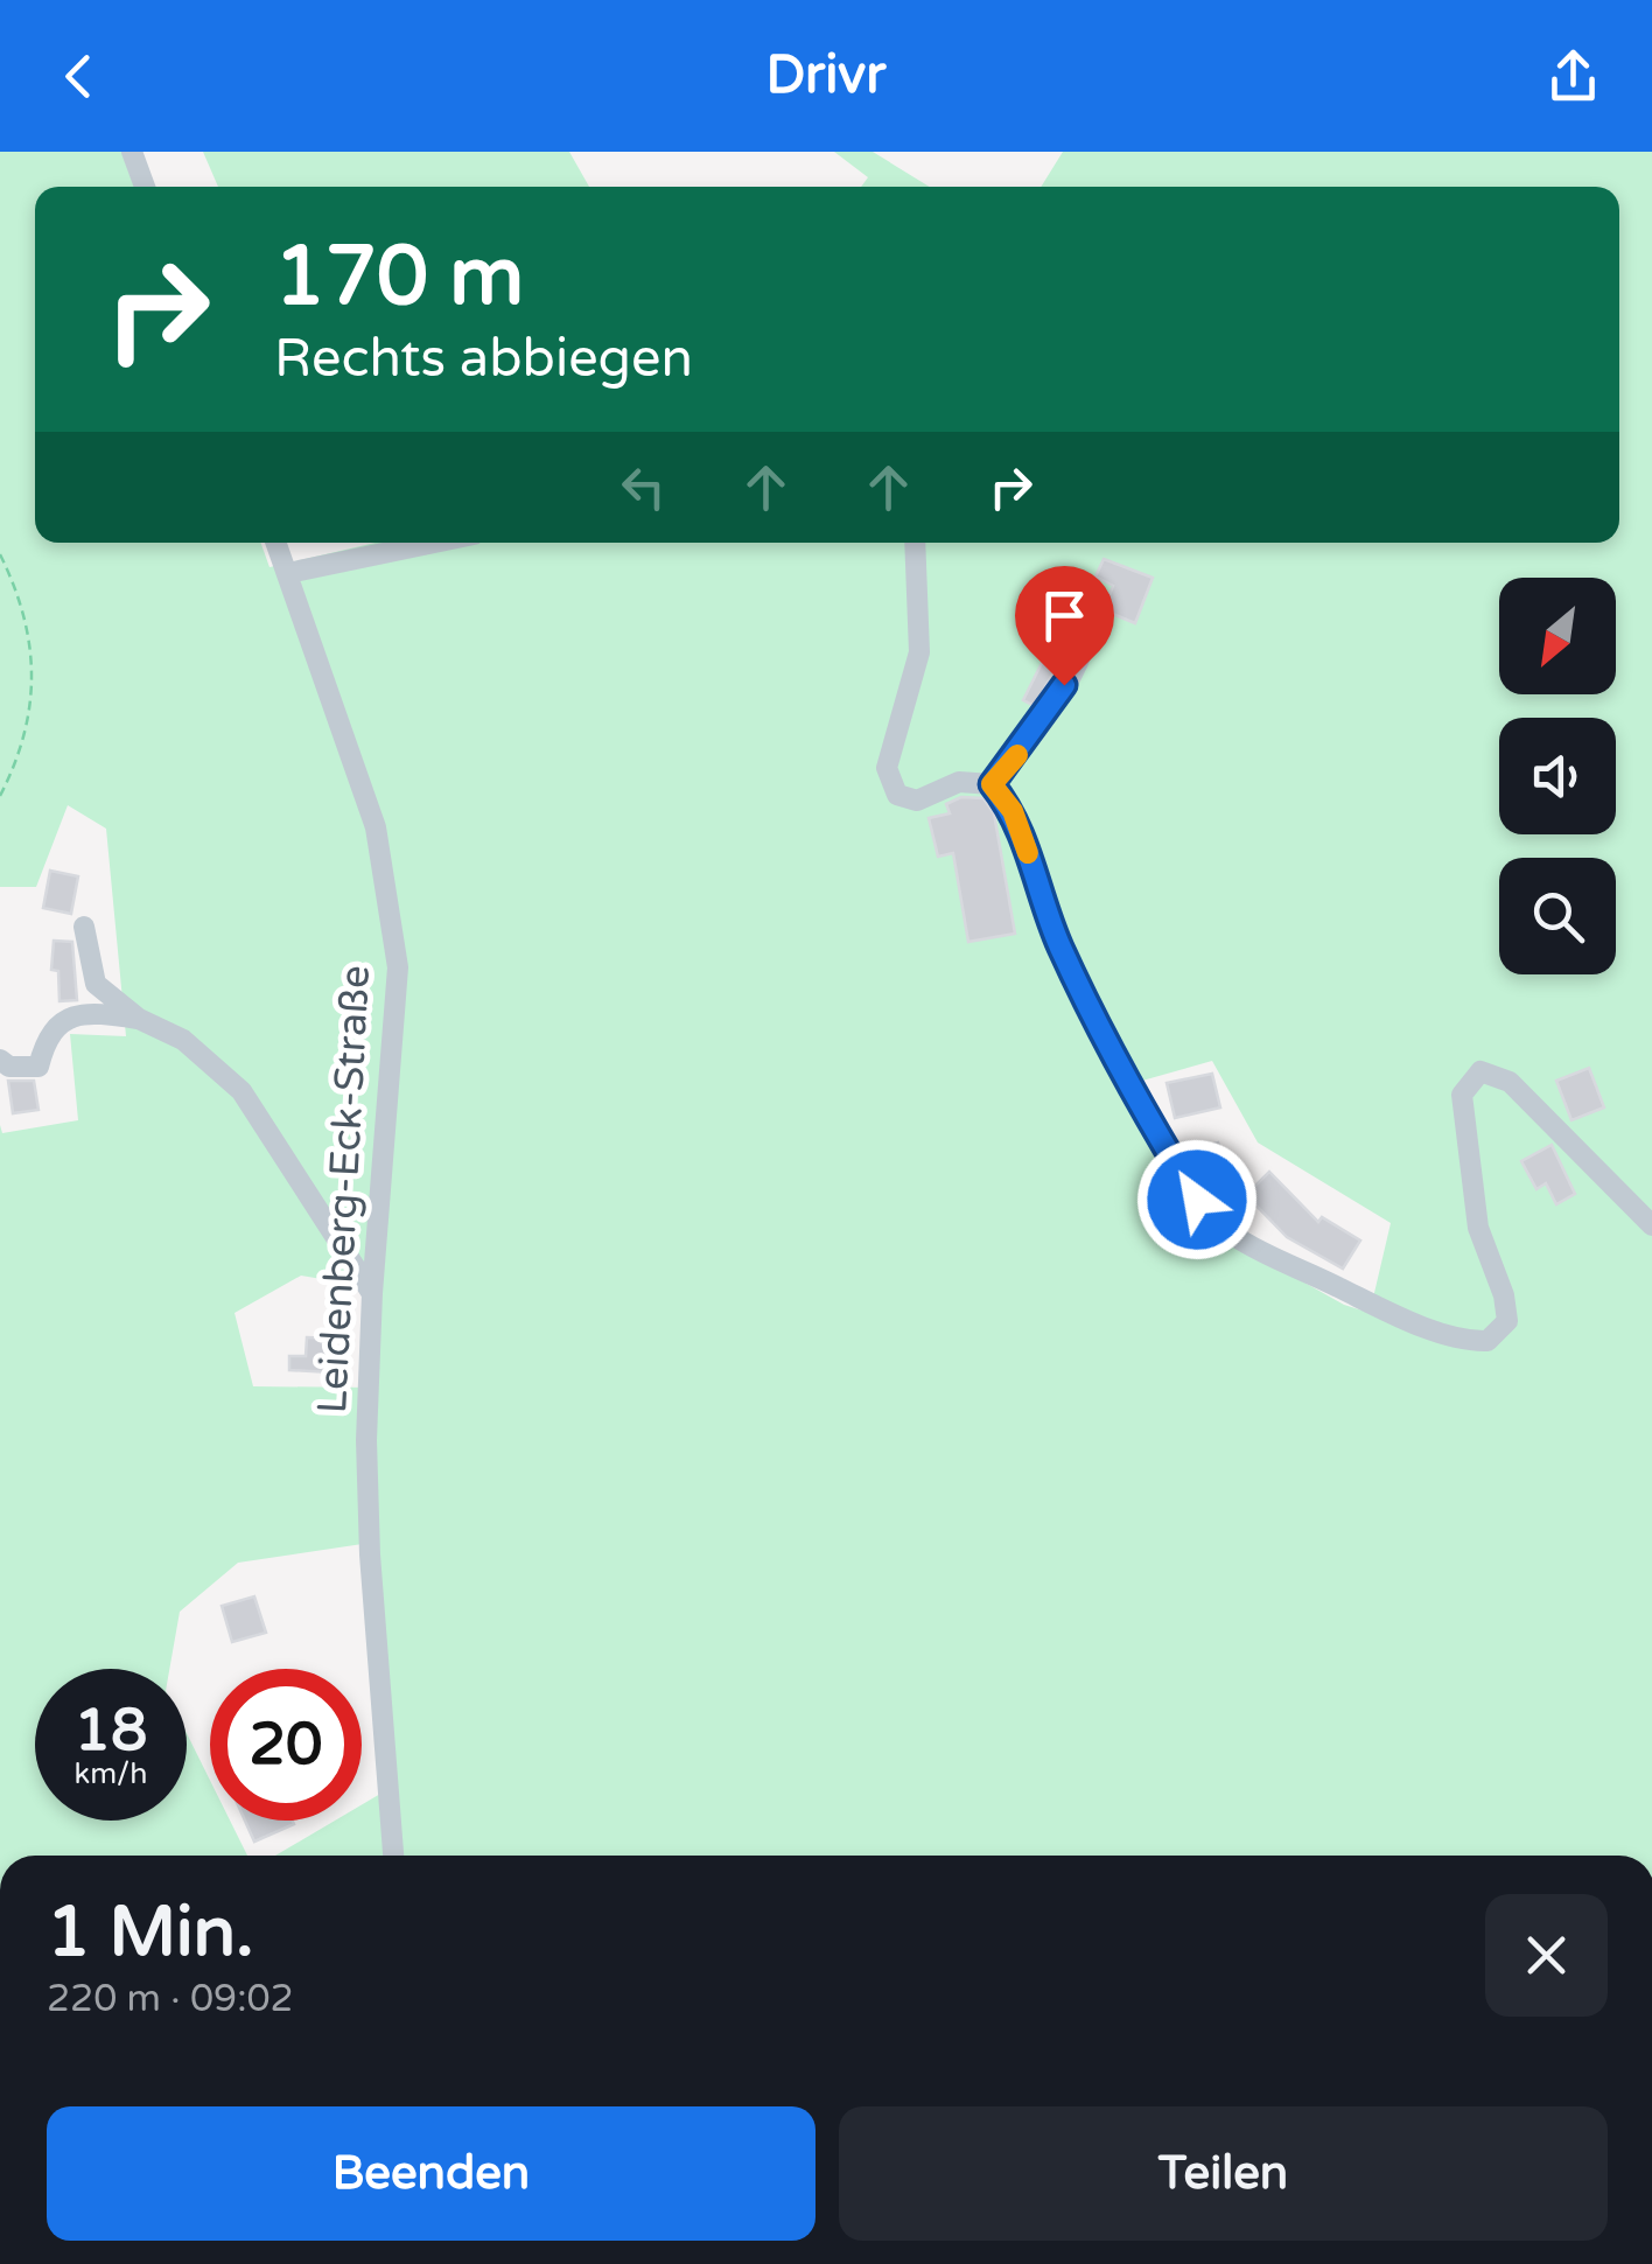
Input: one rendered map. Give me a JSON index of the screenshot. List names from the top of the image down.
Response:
{
  "streets": {
    "street": ["Leidenberg-Eck-Straße"]
  },
  "north": "bottom left",
  "page": {
    "header": "Drivr",
    "turn": ["170 m", "Rechts abbiegen"],
    "speed": "18 km/h",
    "limit": "20",
    "heading": ["1 Min.", "220 m · 09:02"],
    "buttons": ["Beenden", "Teilen"]
  }
}
